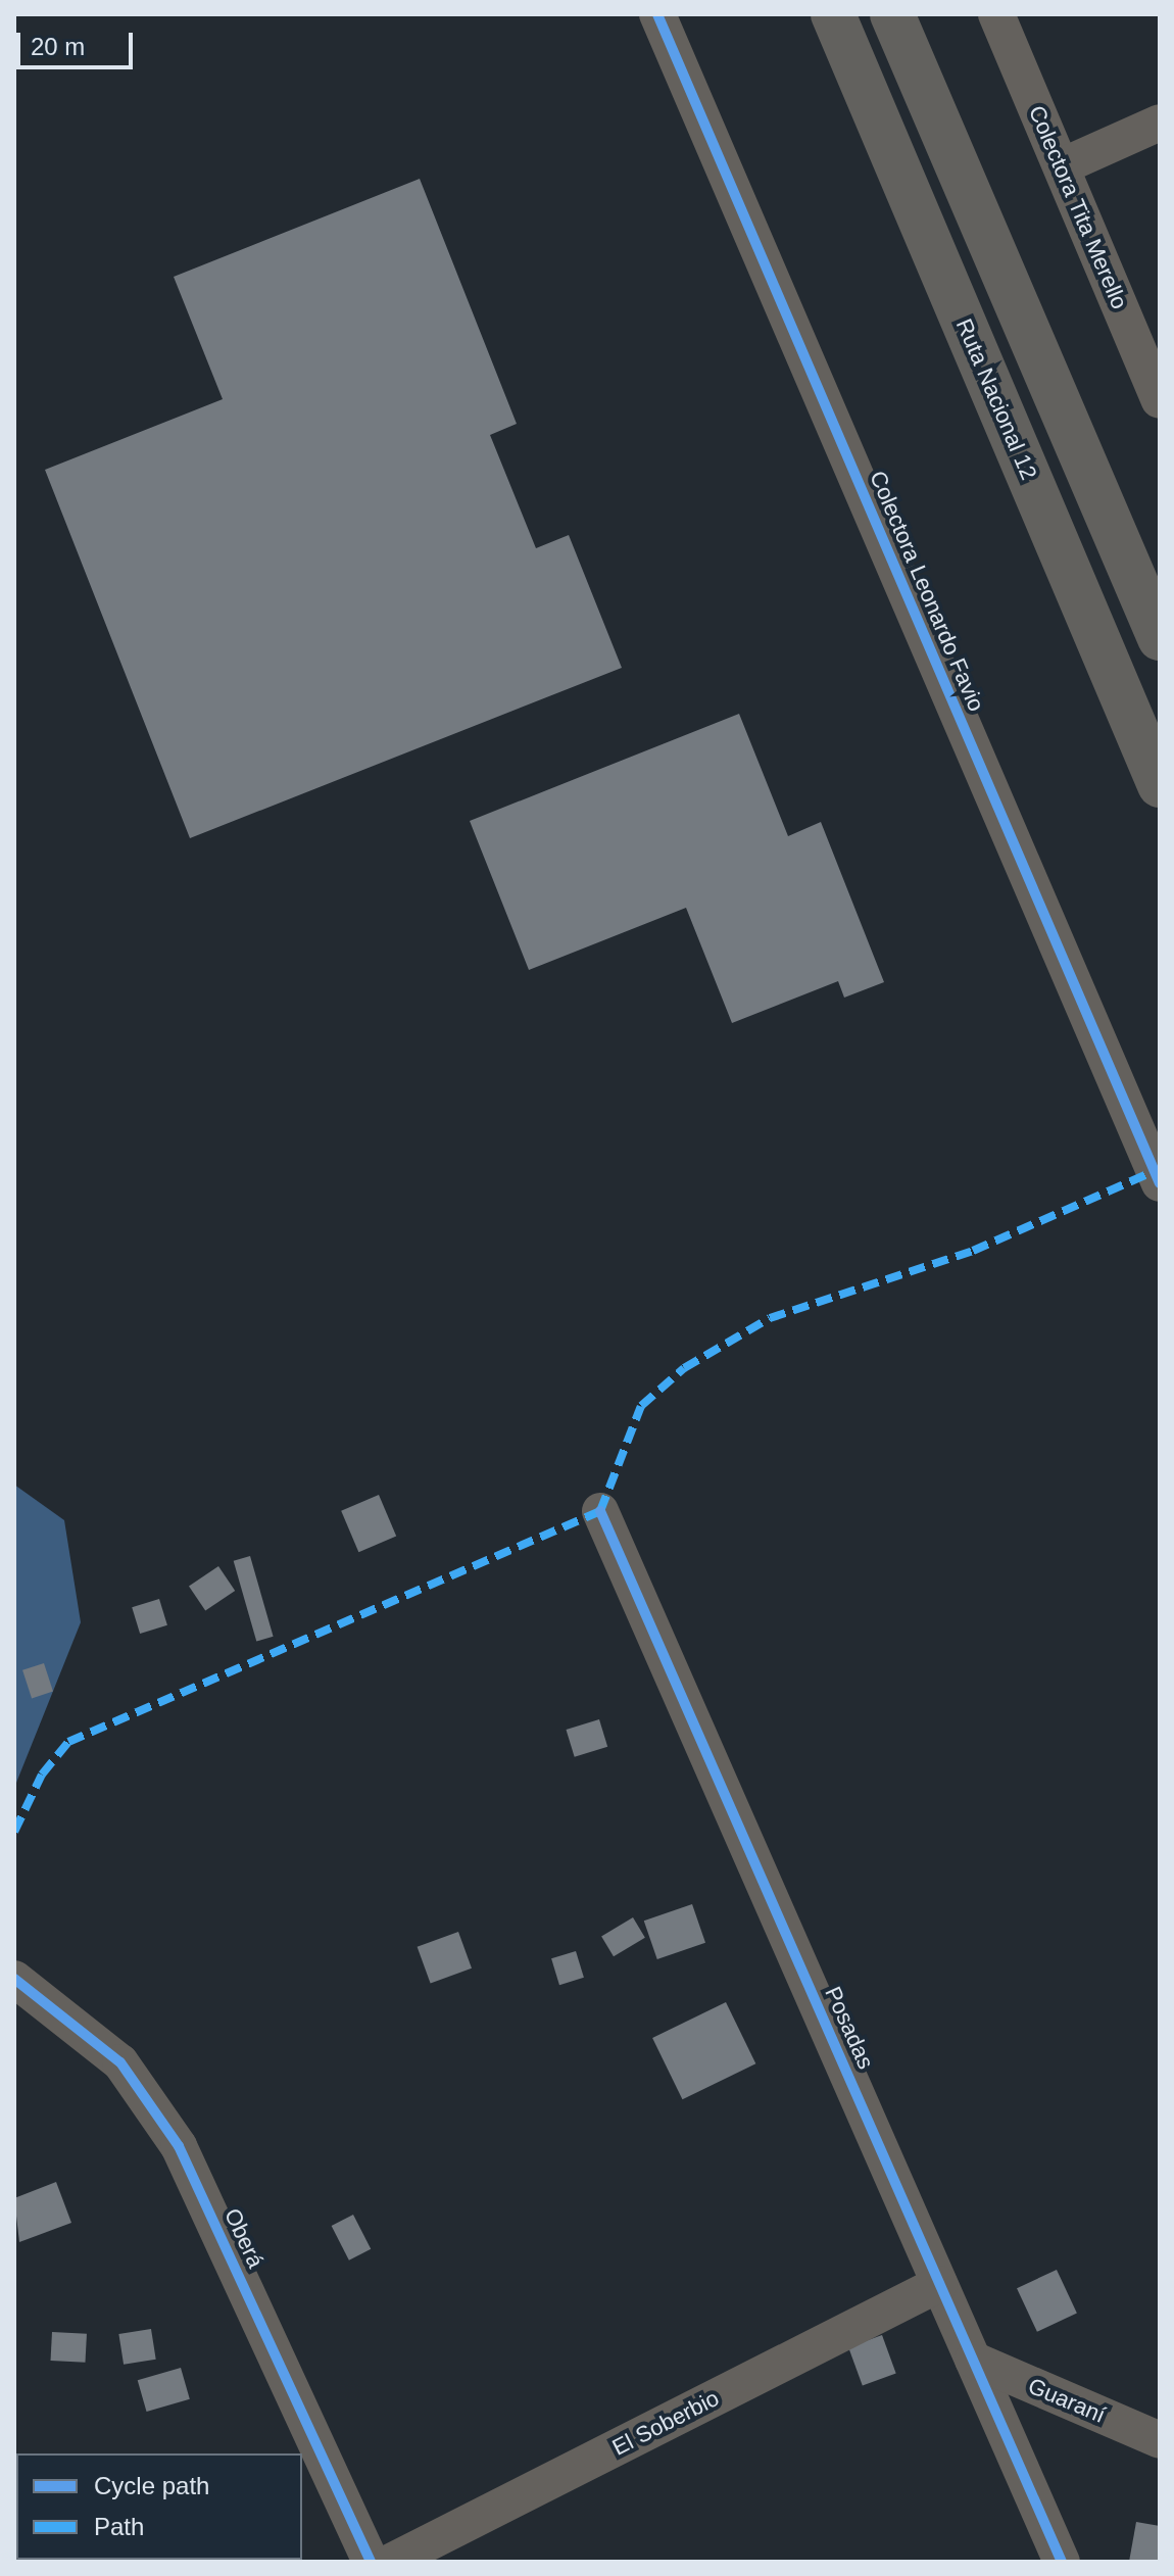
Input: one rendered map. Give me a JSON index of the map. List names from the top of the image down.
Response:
{
  "streets": {
    "highway": ["Ruta Nacional 12"],
    "street": [
      "Colectora Tita Merello",
      "Colectora Leonardo Favio",
      "Posadas",
      "Oberá",
      "Guaraní",
      "El Soberbio"
    ]
  },
  "crossings": [
    ["Posadas", "Guaraní"],
    ["Posadas", "El Soberbio"]
  ],
  "legend": ["Cycle path", "Path"],
  "scale_bar": "20 m"
}
